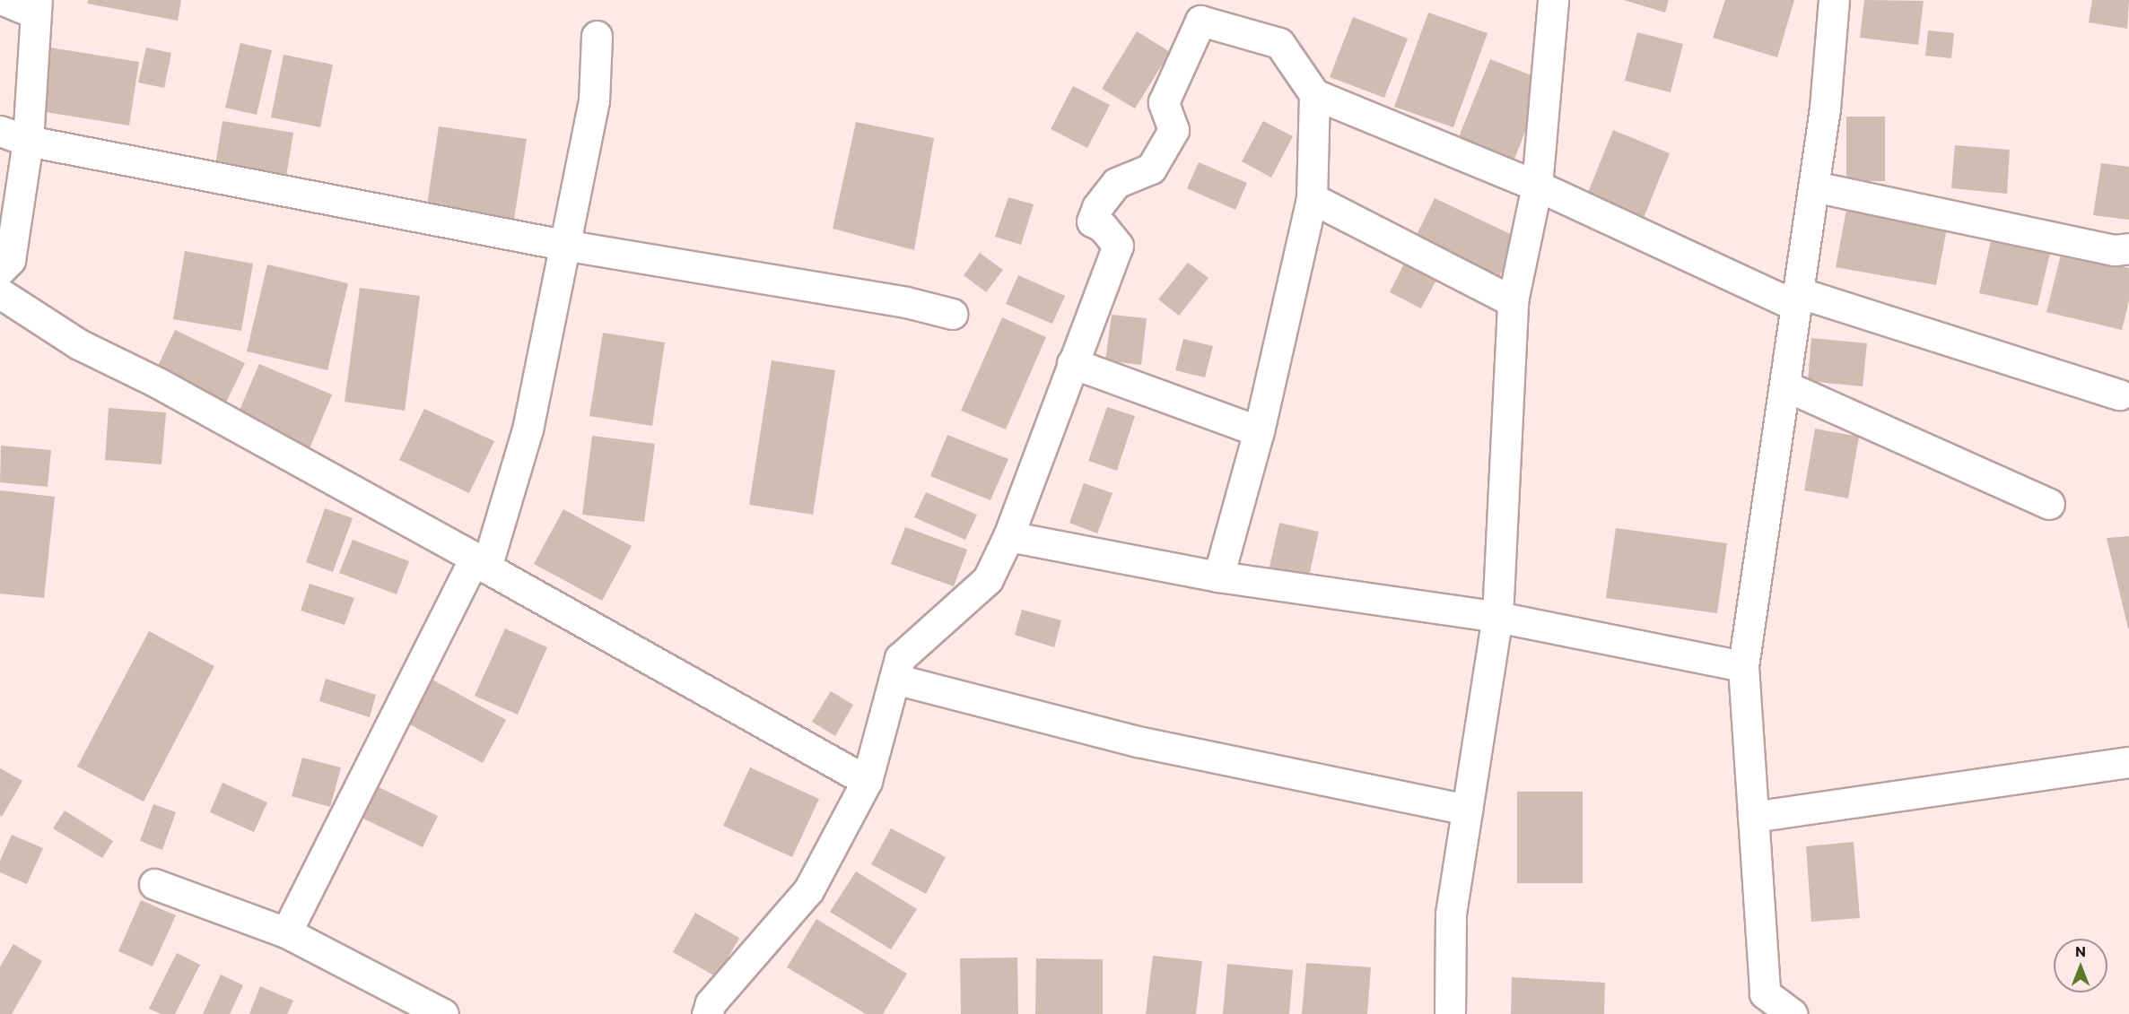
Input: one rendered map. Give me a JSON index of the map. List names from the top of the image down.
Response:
{
  "north": "top"
}
